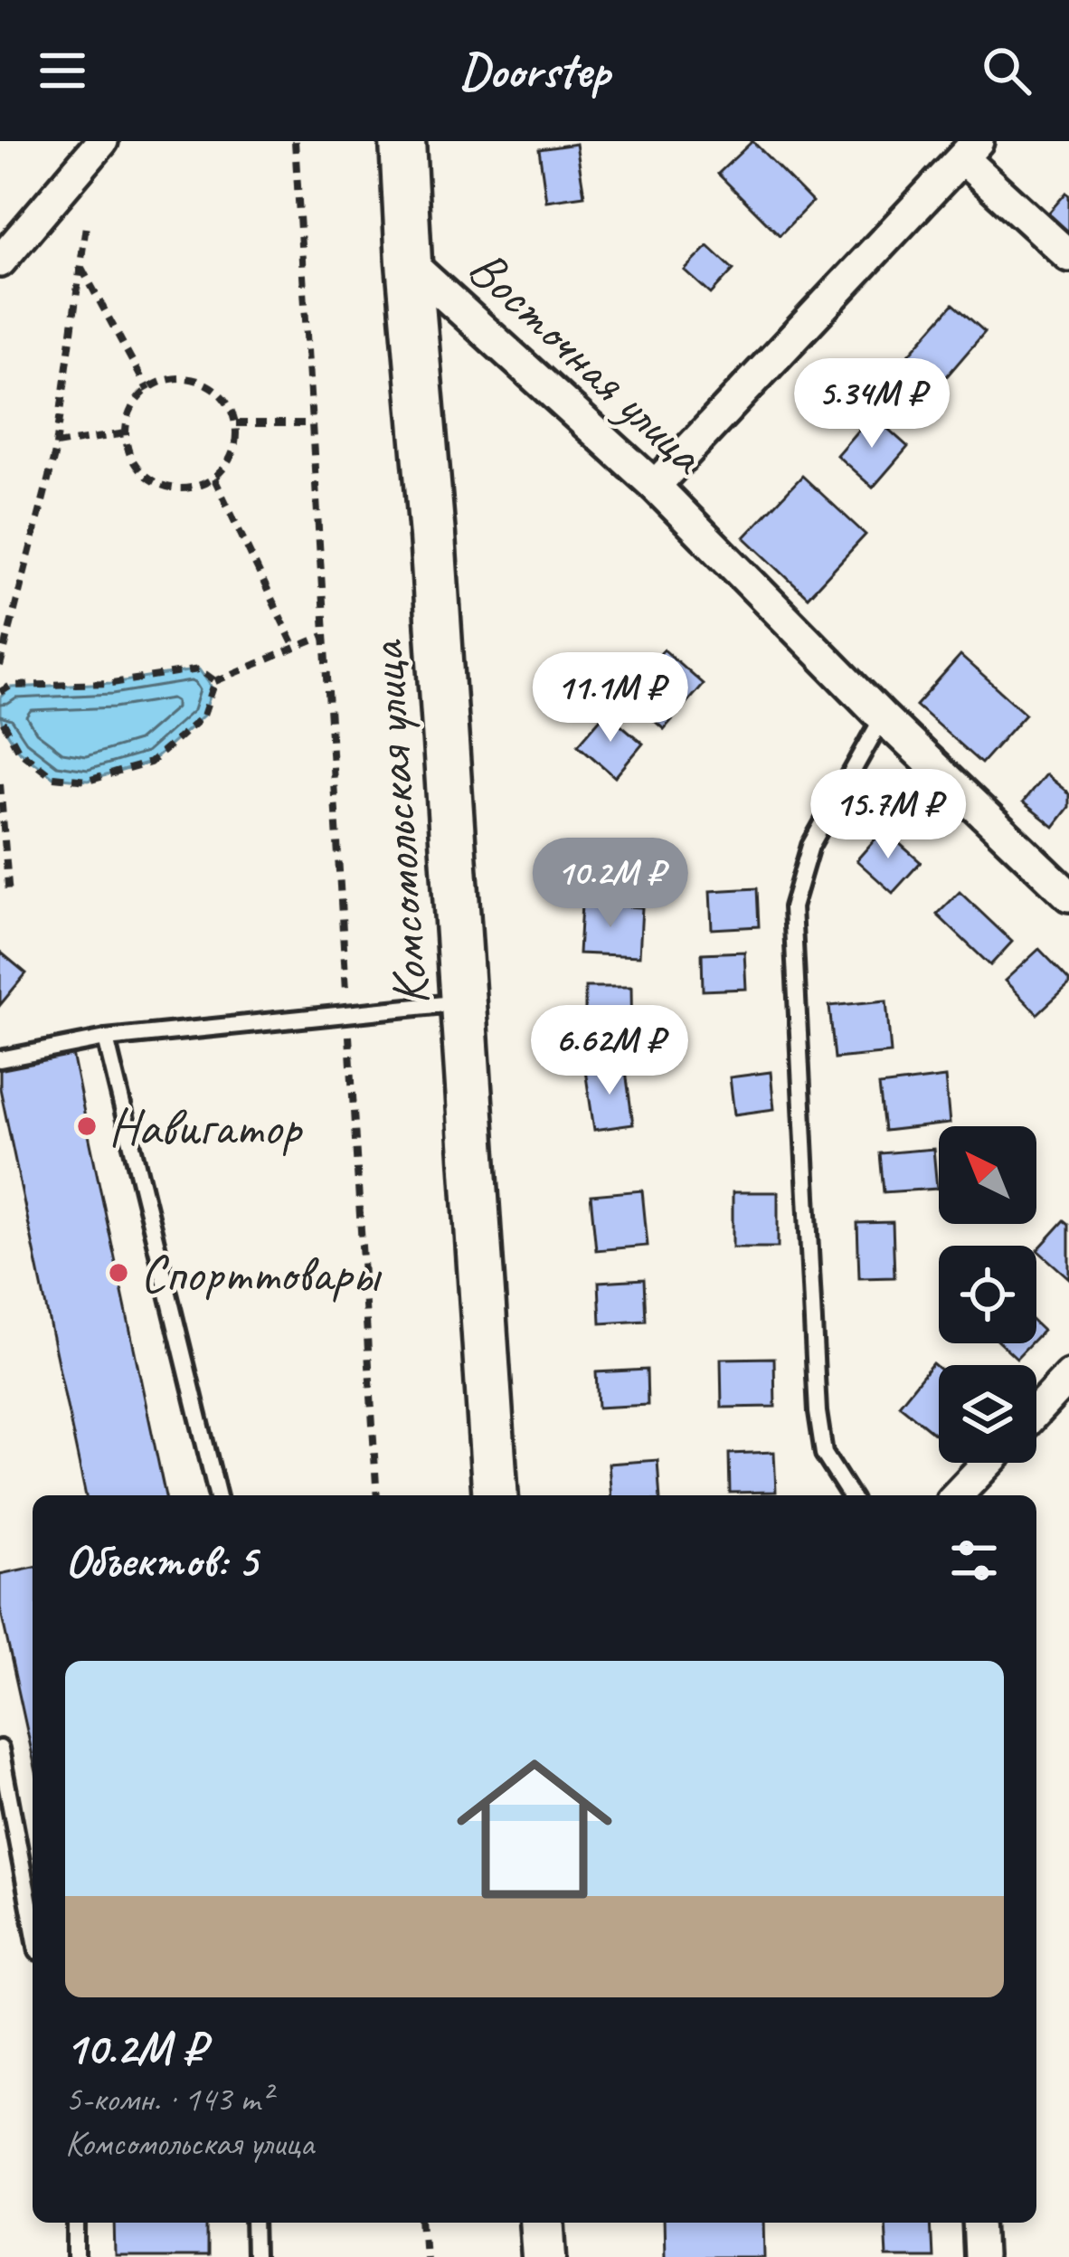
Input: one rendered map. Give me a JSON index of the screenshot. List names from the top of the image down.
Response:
{
  "streets": {
    "main road": ["Комсомольская улица"],
    "street": ["Восточная улица"]
  },
  "crossings": [
    ["Восточная улица", "Комсомольская улица"]
  ],
  "places": ["Навигатор", "Спорттовары"],
  "north": "top left",
  "page": {
    "header": "Doorstep",
    "price": [
      "5.34M ₽",
      "11.1M ₽",
      "15.7M ₽",
      "10.2M ₽",
      "6.62M ₽"
    ],
    "heading": "Объектов: 5",
    "list": [
      {
        "name": "10.2M ₽",
        "note": "5-комн. · 143 m² · Комсомольская улица"
      }
    ]
  }
}
